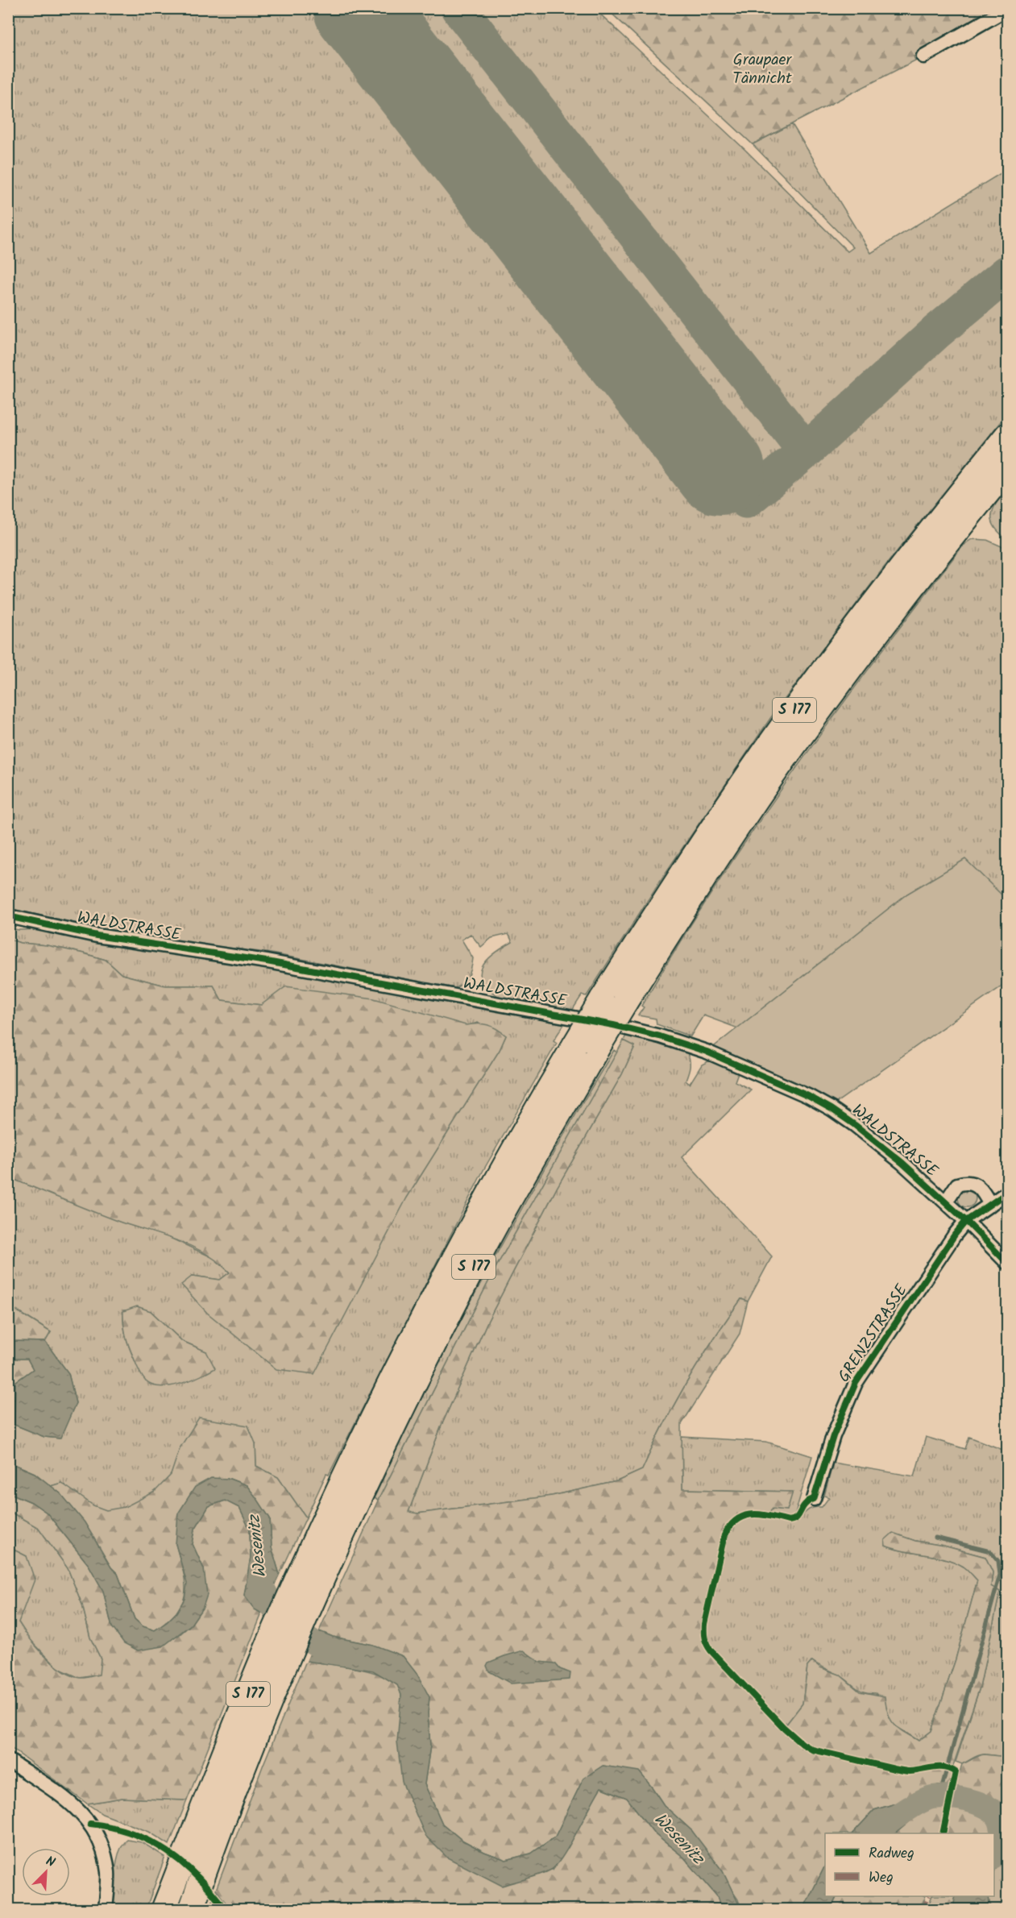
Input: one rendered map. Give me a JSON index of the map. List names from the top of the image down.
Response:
{
  "streets": {
    "highway": ["S 177"],
    "street": ["WALDSTRASSE", "GRENZSTRASSE"]
  },
  "crossings": [
    ["WALDSTRASSE", "GRENZSTRASSE"]
  ],
  "water": ["Wesenitz"],
  "parks": ["Graupaer Tännicht"],
  "legend": ["Radweg", "Weg"],
  "north": "top right"
}
